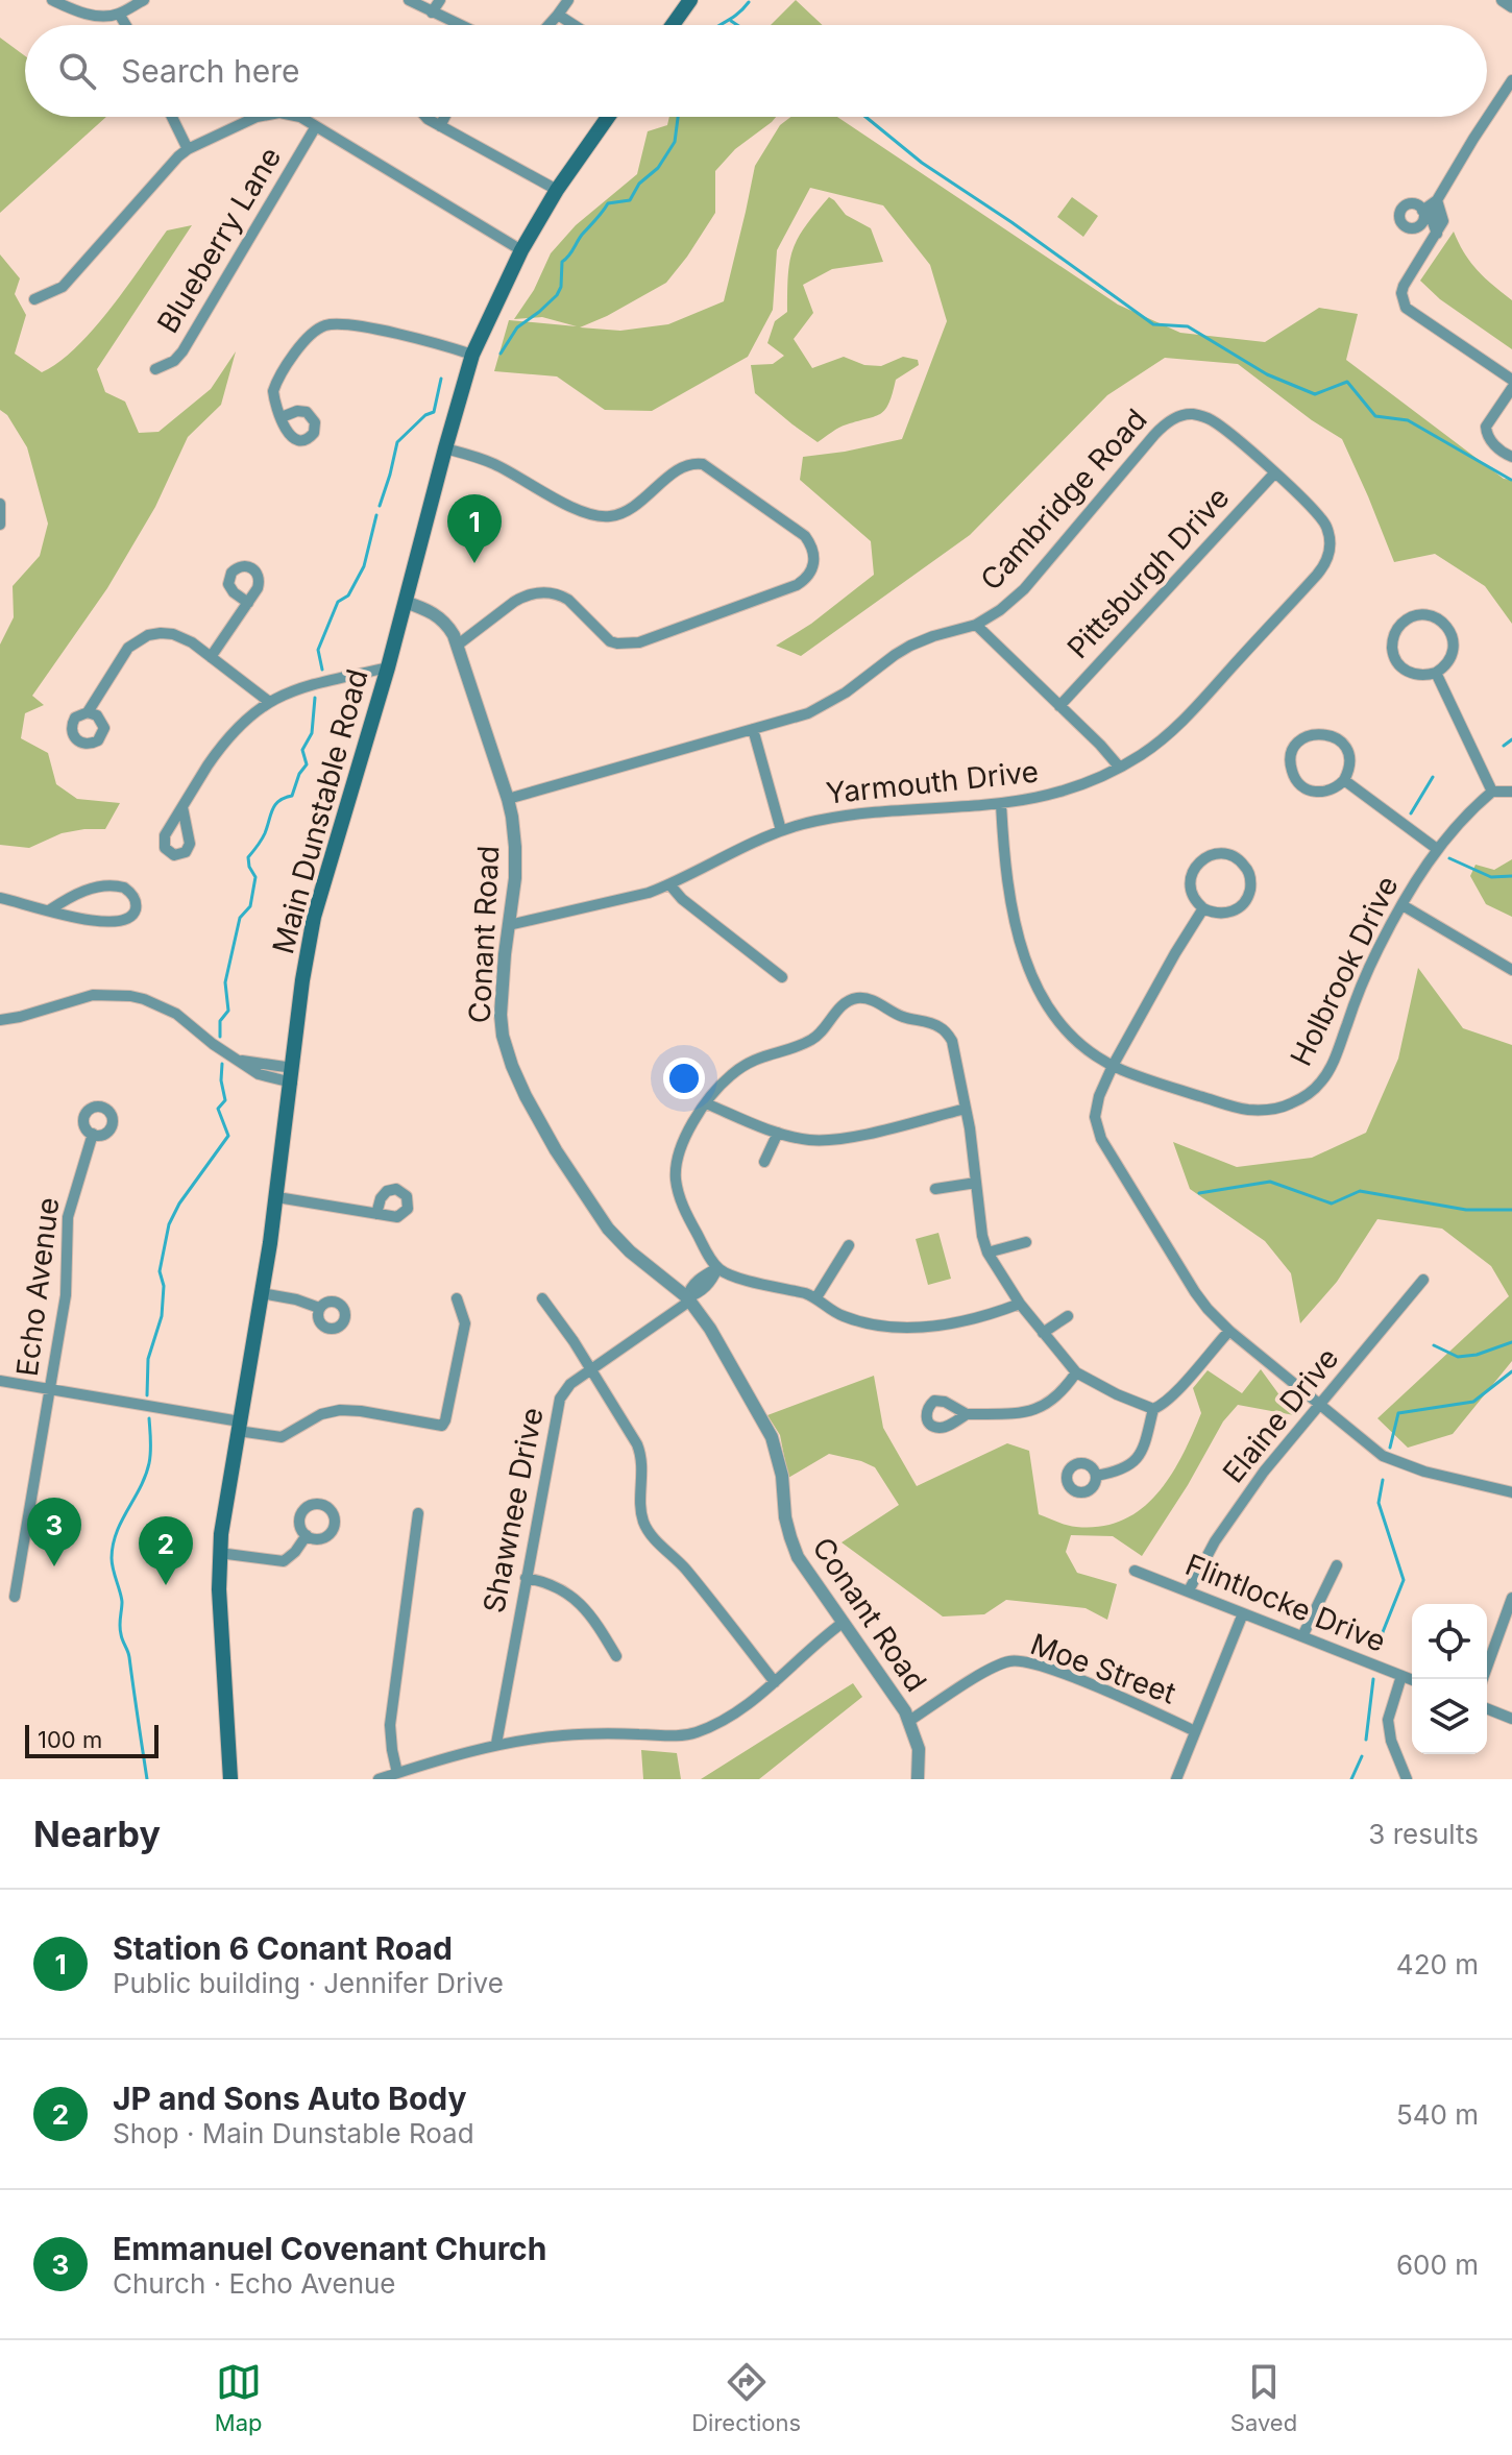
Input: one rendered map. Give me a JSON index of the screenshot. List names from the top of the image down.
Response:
{
  "streets": {
    "main road": ["Main Dunstable Road"],
    "street": [
      "Blueberry Lane",
      "Cambridge Road",
      "Pittsburgh Drive",
      "Yarmouth Drive",
      "Conant Road",
      "Holbrook Drive",
      "Echo Avenue",
      "Elaine Drive",
      "Shawnee Drive",
      "Flintlocke Drive",
      "Moe Street"
    ]
  },
  "crossings": [
    ["Cambridge Road", "Pittsburgh Drive"],
    ["Cambridge Road", "Yarmouth Drive"],
    ["Cambridge Road", "Conant Road"],
    ["Pittsburgh Drive", "Yarmouth Drive"],
    ["Yarmouth Drive", "Conant Road"],
    ["Yarmouth Drive", "Holbrook Drive"],
    ["Main Dunstable Road", "Conant Road"],
    ["Conant Road", "Shawnee Drive"],
    ["Conant Road", "Moe Street"],
    ["Elaine Drive", "Flintlocke Drive"]
  ],
  "scale_bar": "100 m",
  "page": {
    "search": "Search here",
    "pins": ["1", "3", "2"],
    "scale": "100 m",
    "heading": ["Nearby", "3 results"],
    "list": [
      {
        "mark": "1",
        "name": "Station 6 Conant Road",
        "note": "Public building · Jennifer Drive",
        "value": "420 m"
      },
      {
        "mark": "2",
        "name": "JP and Sons Auto Body",
        "note": "Shop · Main Dunstable Road",
        "value": "540 m"
      },
      {
        "mark": "3",
        "name": "Emmanuel Covenant Church",
        "note": "Church · Echo Avenue",
        "value": "600 m"
      }
    ],
    "nav": ["Map", "Directions", "Saved"]
  }
}
